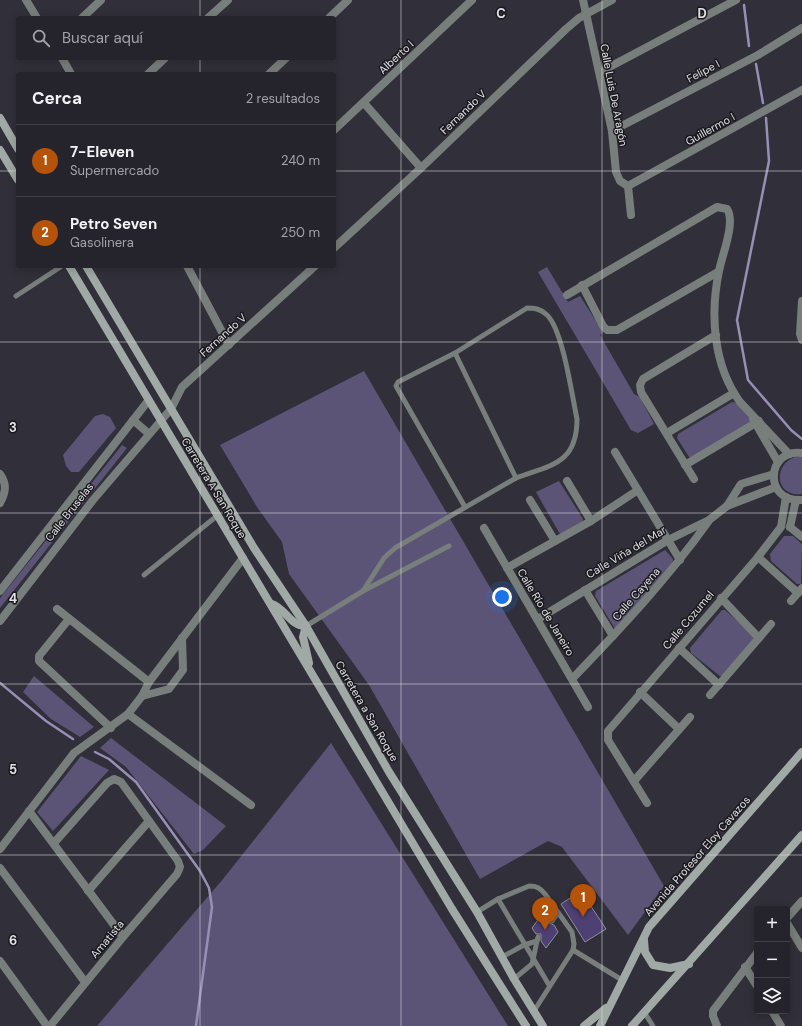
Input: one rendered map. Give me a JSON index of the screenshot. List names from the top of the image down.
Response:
{
  "streets": {
    "main road": ["Carretera A San Roque", "Carretera a San Roque", "Avenida Profesor Eloy Cavazos"],
    "street": [
      "Alberto I",
      "Felipe I",
      "Calle Luis De Aragón",
      "Fernando V",
      "Guillermo I",
      "Calle Bruselas",
      "Calle Viña del Mar",
      "Calle Cayena",
      "Calle Río de Janeiro",
      "Calle Cozumel",
      "Amatista"
    ]
  },
  "crossings": [
    ["Felipe I", "Calle Luis De Aragón"],
    ["Calle Luis De Aragón", "Fernando V"],
    ["Calle Luis De Aragón", "Guillermo I"],
    ["Fernando V", "Carretera A San Roque"],
    ["Fernando V", "Calle Bruselas"],
    ["Fernando V", "Carretera a San Roque"],
    ["Carretera A San Roque", "Calle Bruselas"],
    ["Calle Viña del Mar", "Calle Cayena"],
    ["Calle Viña del Mar", "Calle Río de Janeiro"],
    ["Calle Cayena", "Calle Río de Janeiro"]
  ],
  "page": {
    "search": "Buscar aquí",
    "heading": ["Cerca", "2 resultados"],
    "list": [
      {
        "mark": "1",
        "name": "7-Eleven",
        "note": "Supermercado",
        "value": "240 m"
      },
      {
        "mark": "2",
        "name": "Petro Seven",
        "note": "Gasolinera",
        "value": "250 m"
      }
    ],
    "pins": ["1", "2"],
    "map_buttons": ["+", "−"]
  },
  "grid": {
    "columns": ["C", "D"],
    "rows": [
      "3",
      "4",
      "5",
      "6"
    ]
  }
}
